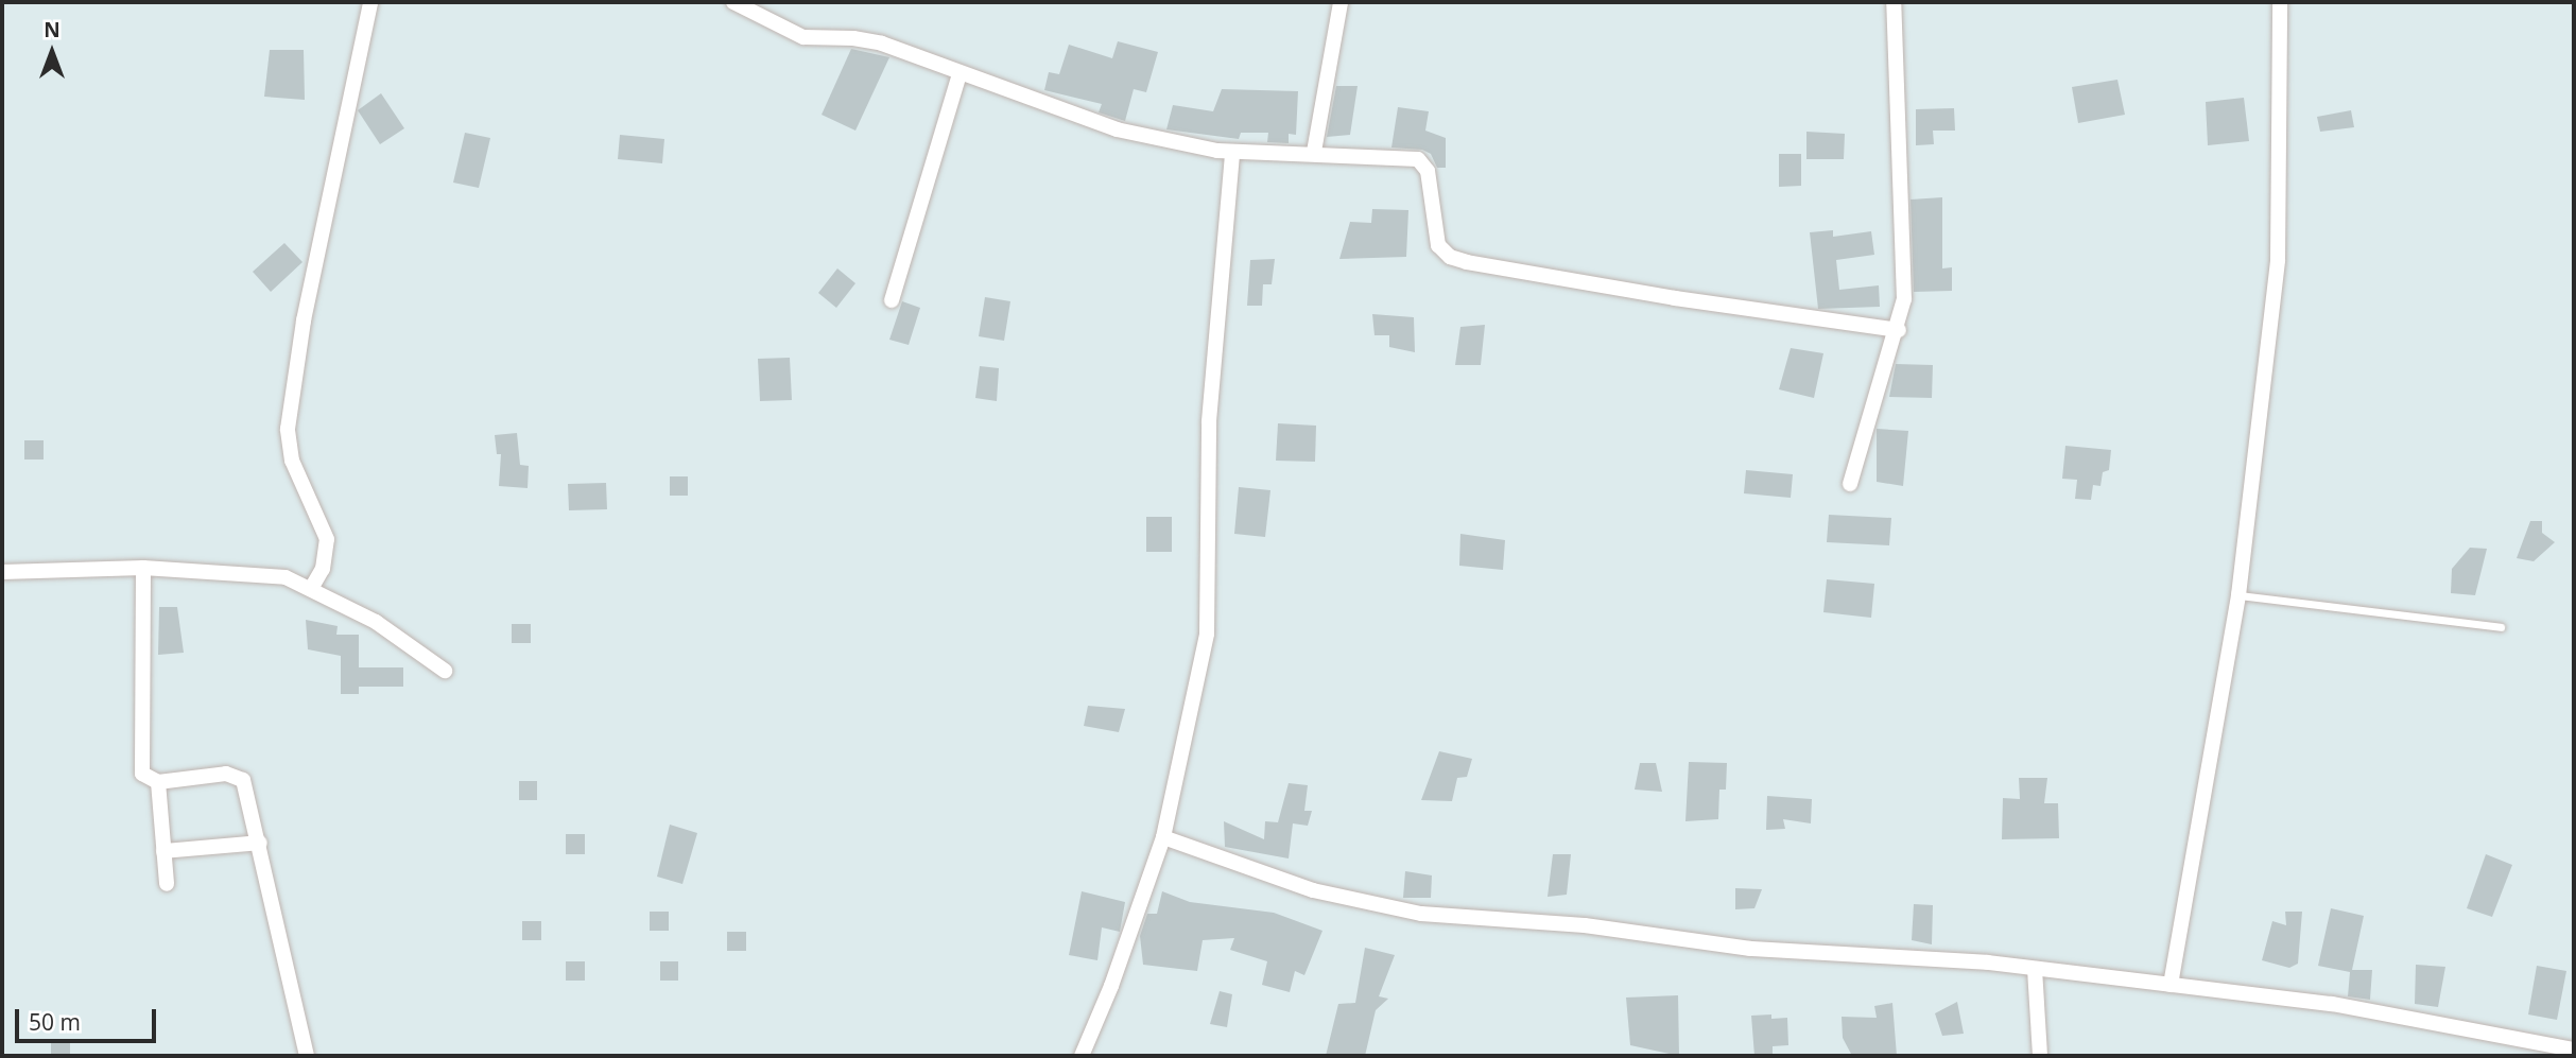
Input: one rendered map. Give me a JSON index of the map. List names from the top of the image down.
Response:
{
  "scale_bar": "50 m",
  "north": "top"
}
